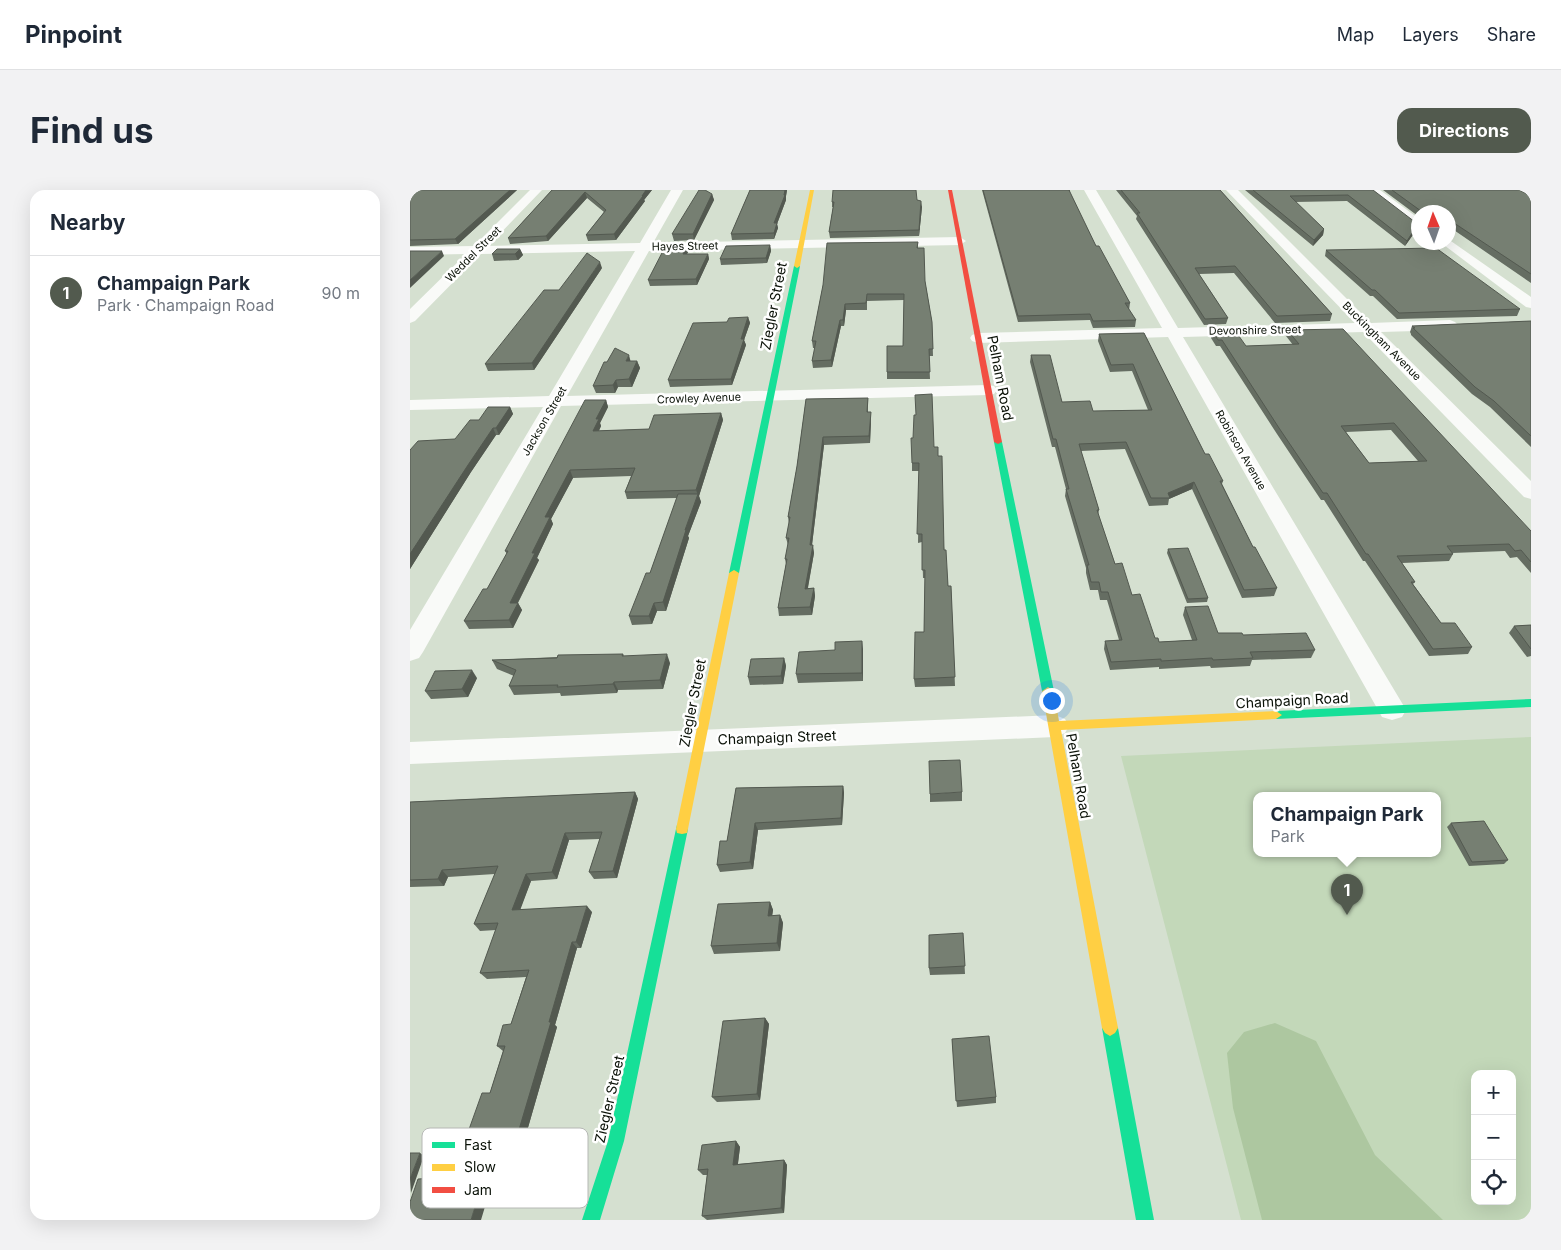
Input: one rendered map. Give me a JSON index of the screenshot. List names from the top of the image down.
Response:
{
  "streets": {
    "street": [
      "Hayes Street",
      "Weddel Street",
      "Ziegler Street",
      "Devonshire Street",
      "Buckingham Avenue",
      "Pelham Road",
      "Crowley Avenue",
      "Jackson Street",
      "Robinson Avenue",
      "Champaign Road",
      "Champaign Street"
    ]
  },
  "crossings": [
    ["Hayes Street", "Weddel Street"],
    ["Hayes Street", "Ziegler Street"],
    ["Hayes Street", "Pelham Road"],
    ["Hayes Street", "Jackson Street"],
    ["Ziegler Street", "Crowley Avenue"],
    ["Ziegler Street", "Champaign Street"],
    ["Devonshire Street", "Buckingham Avenue"],
    ["Devonshire Street", "Pelham Road"],
    ["Devonshire Street", "Robinson Avenue"],
    ["Pelham Road", "Crowley Avenue"],
    ["Pelham Road", "Champaign Road"],
    ["Pelham Road", "Champaign Street"],
    ["Crowley Avenue", "Jackson Street"],
    ["Robinson Avenue", "Champaign Road"],
    ["Champaign Road", "Champaign Street"]
  ],
  "legend": ["Fast", "Slow", "Jam"],
  "north": "top",
  "page": {
    "header": "Pinpoint",
    "nav": ["Map", "Layers", "Share"],
    "buttons": "Directions",
    "title": "Find us",
    "heading": "Nearby",
    "list": [
      {
        "mark": "1",
        "name": "Champaign Park",
        "note": "Park · Champaign Road",
        "value": "90 m"
      }
    ],
    "popup": ["Champaign Park", "Park"],
    "pins": "1",
    "map_buttons": ["+", "−"]
  }
}
